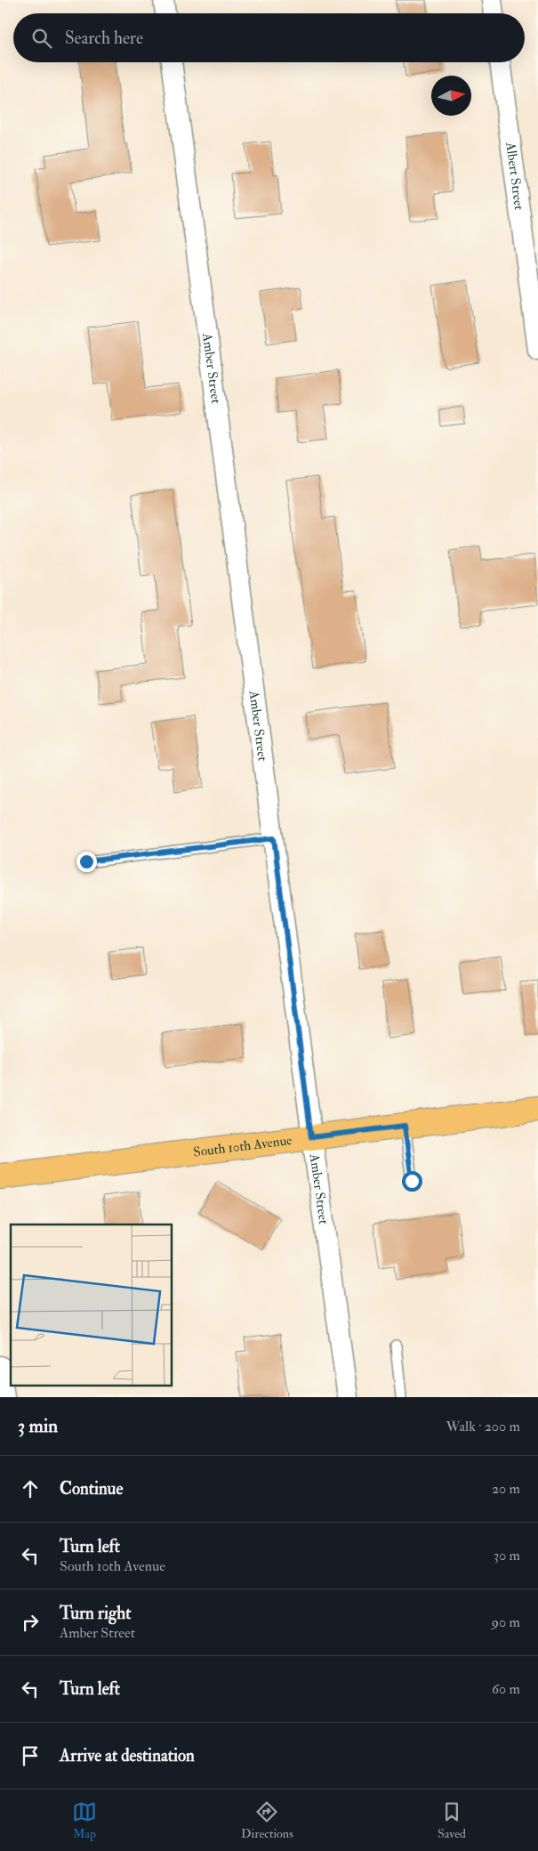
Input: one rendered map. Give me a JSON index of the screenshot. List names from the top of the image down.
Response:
{
  "streets": {
    "main road": ["South 10th Avenue"],
    "street": ["Albert Street", "Amber Street"]
  },
  "crossings": [
    ["Amber Street", "South 10th Avenue"]
  ],
  "north": "right",
  "page": {
    "search": "Search here",
    "heading": ["3 min", "Walk · 200 m"],
    "list": [
      ["Continue", "20 m"],
      ["Turn left", "South 10th Avenue", "30 m"],
      ["Turn right", "Amber Street", "90 m"],
      ["Turn left", "60 m"],
      "Arrive at destination"
    ],
    "nav": ["Map", "Directions", "Saved"]
  }
}
